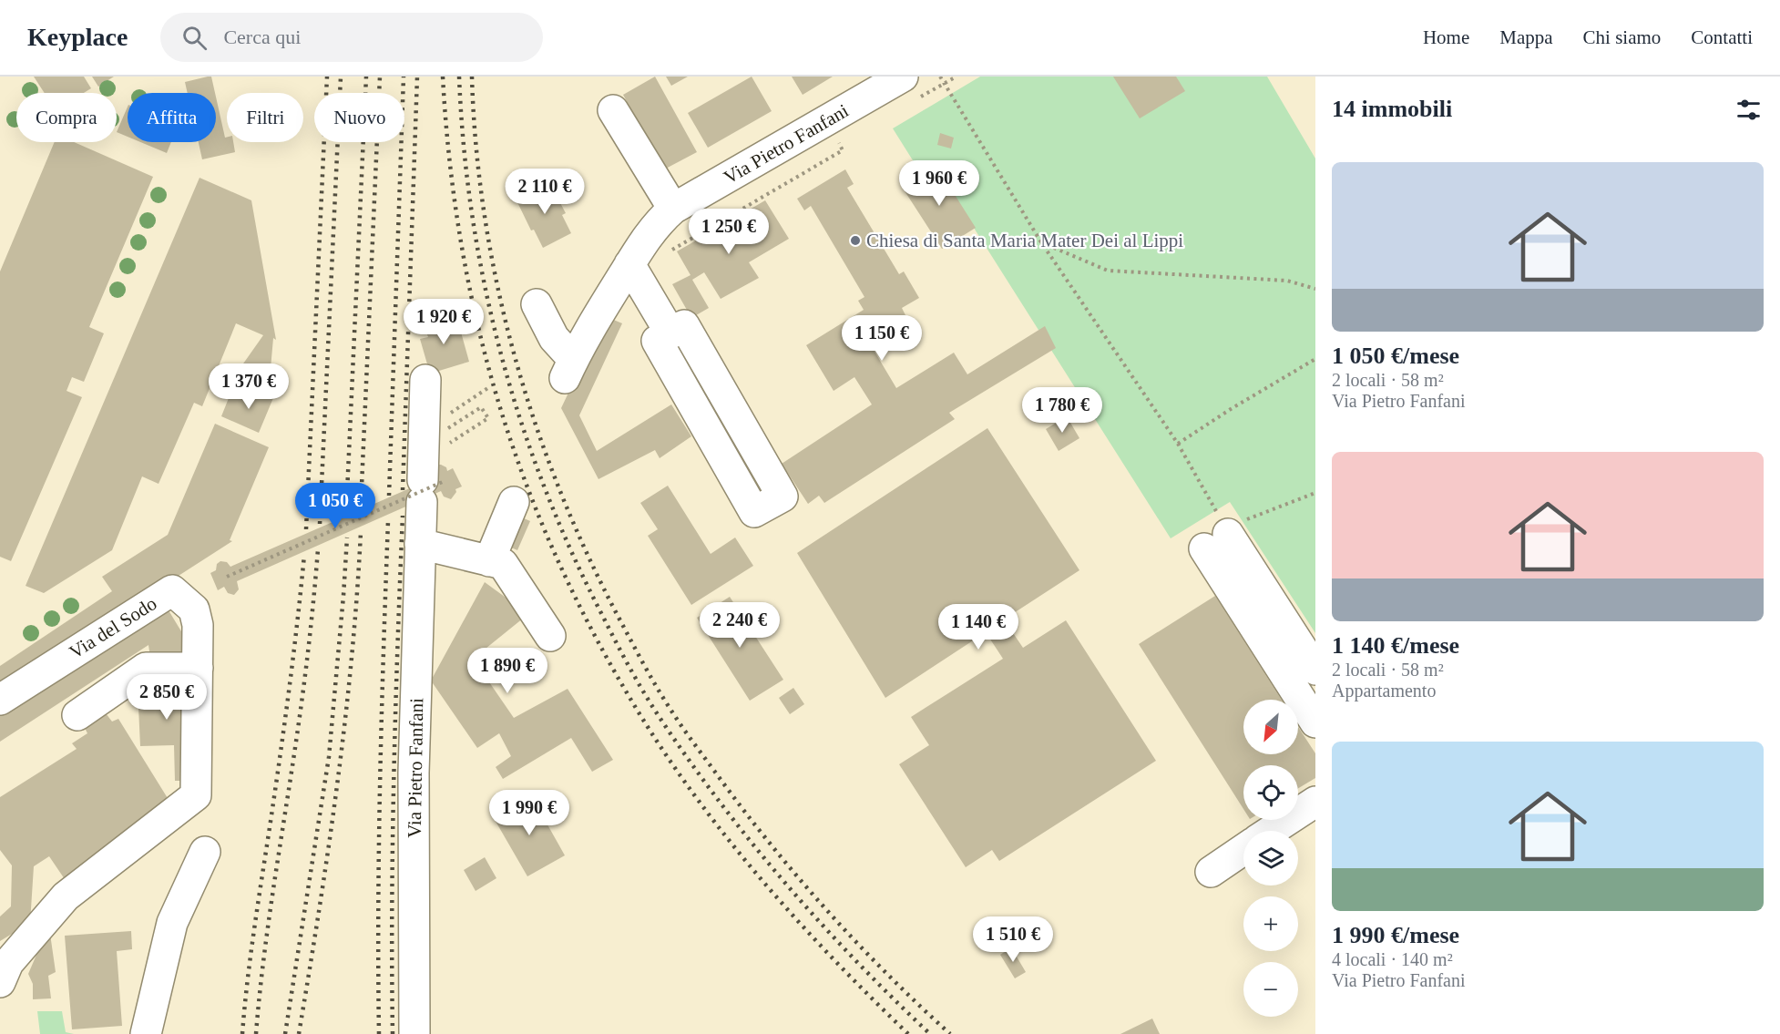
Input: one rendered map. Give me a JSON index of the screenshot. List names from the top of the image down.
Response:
{
  "streets": {
    "street": ["Via Pietro Fanfani", "Via del Sodo"]
  },
  "places": ["Chiesa di Santa Maria Mater Dei al Lippi"],
  "north": "bottom left",
  "page": {
    "header": "Keyplace",
    "search": "Cerca qui",
    "nav": [
      "Home",
      "Mappa",
      "Chi siamo",
      "Contatti"
    ],
    "heading": "14 immobili",
    "chip": [
      "Compra",
      "Affitta",
      "Filtri",
      "Nuovo"
    ],
    "list": [
      {
        "name": "1 050 €/mese",
        "note": "2 locali · 58 m² · Via Pietro Fanfani"
      },
      {
        "name": "1 140 €/mese",
        "note": "2 locali · 58 m² · Appartamento"
      },
      {
        "name": "1 990 €/mese",
        "note": "4 locali · 140 m² · Via Pietro Fanfani"
      }
    ],
    "price": [
      "1 960 €",
      "2 110 €",
      "1 250 €",
      "1 920 €",
      "1 150 €",
      "1 370 €",
      "1 780 €",
      "1 050 €",
      "2 240 €",
      "1 140 €",
      "1 890 €",
      "2 850 €",
      "1 990 €",
      "1 510 €"
    ],
    "map_buttons": ["+", "−"]
  }
}
